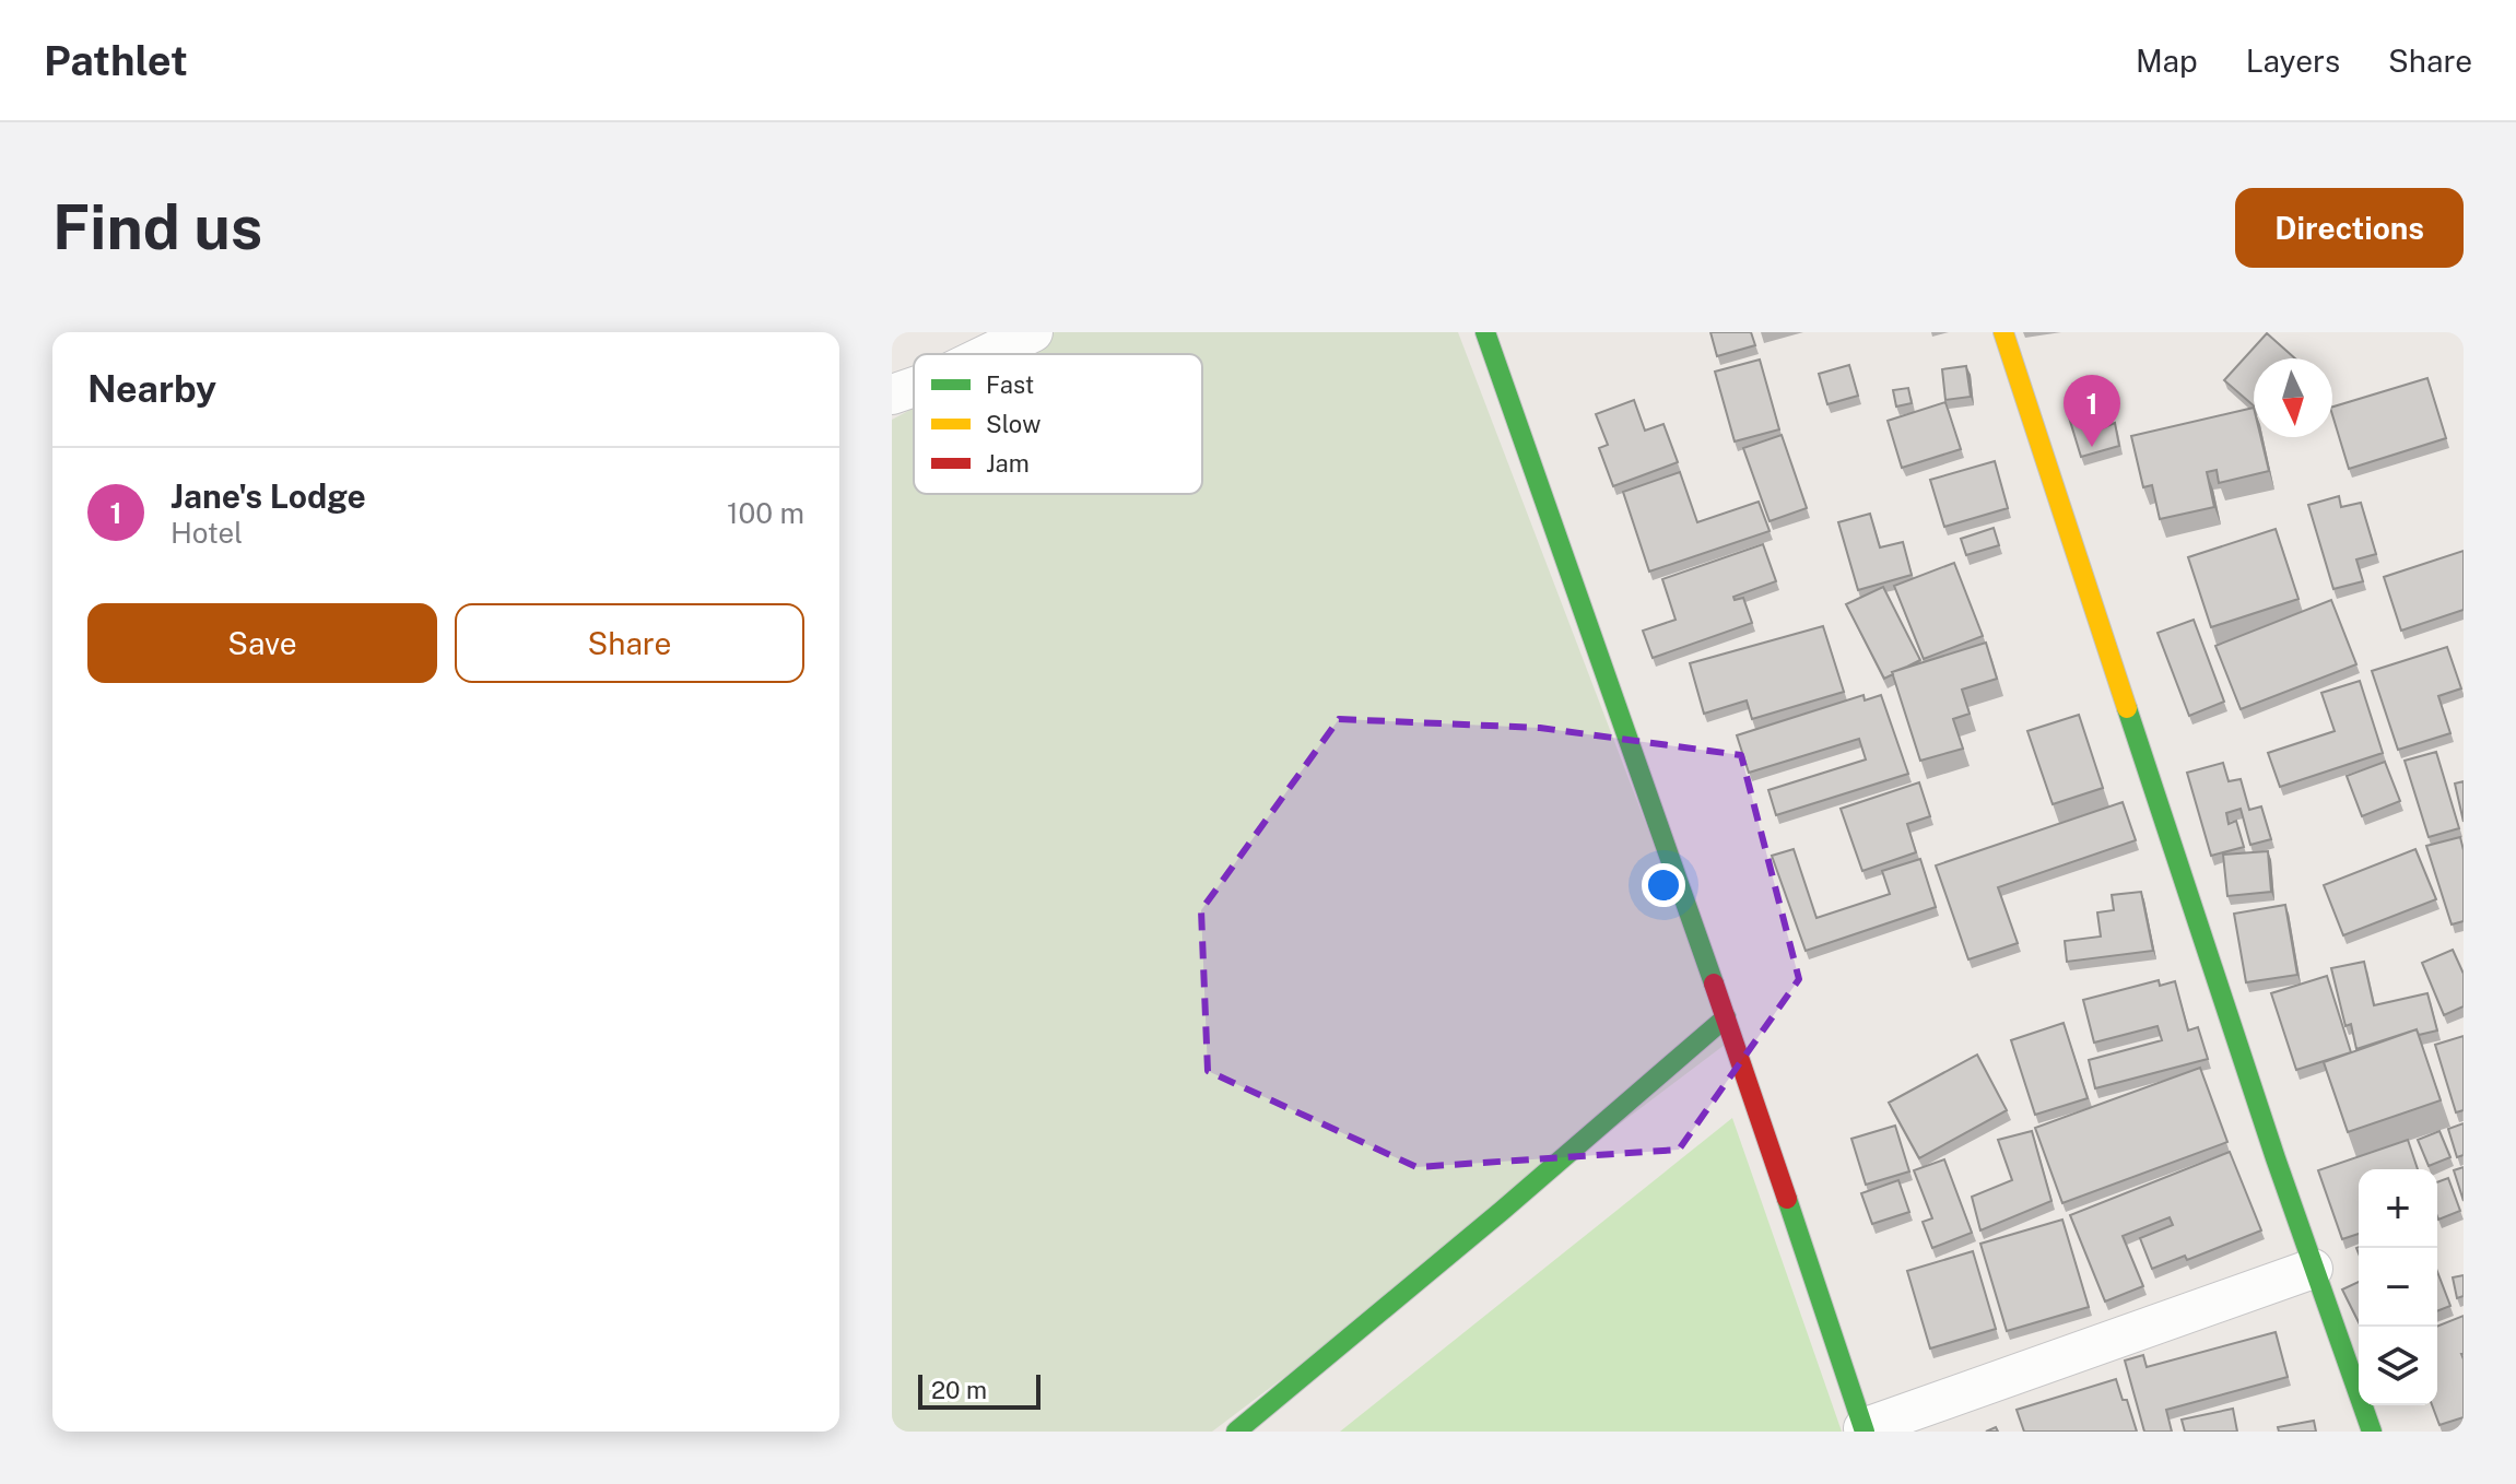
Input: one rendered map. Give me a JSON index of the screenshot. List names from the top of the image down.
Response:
{
  "legend": ["Fast", "Slow", "Jam"],
  "scale_bar": "20 m",
  "north": "bottom",
  "page": {
    "header": "Pathlet",
    "nav": ["Map", "Layers", "Share"],
    "buttons": [
      "Directions",
      ["Save", "Share"]
    ],
    "title": "Find us",
    "heading": "Nearby",
    "pins": "1",
    "list": [
      {
        "mark": "1",
        "name": "Jane's Lodge",
        "note": "Hotel",
        "value": "100 m"
      }
    ],
    "map_buttons": ["+", "−"],
    "scale": "20 m"
  }
}
